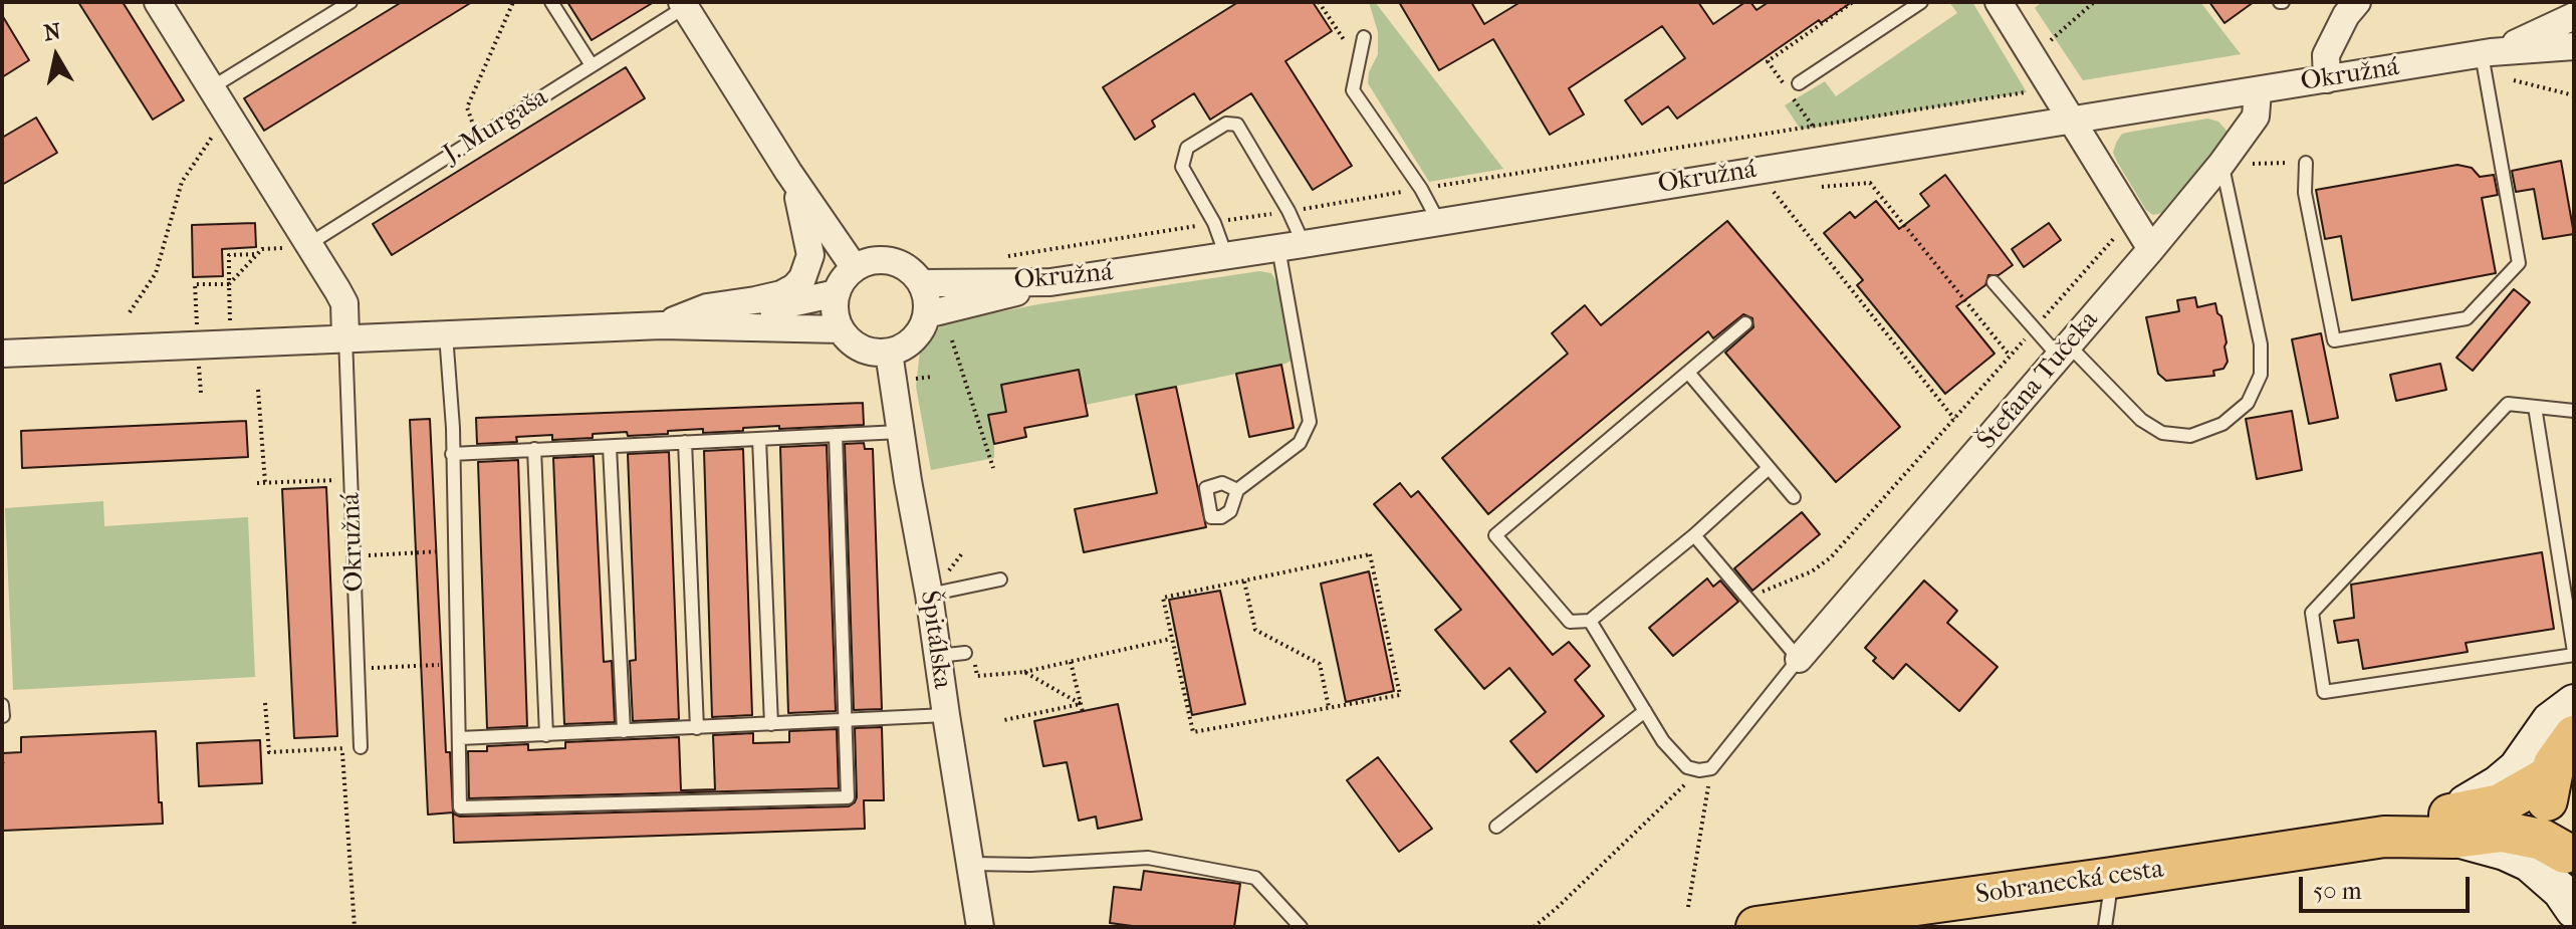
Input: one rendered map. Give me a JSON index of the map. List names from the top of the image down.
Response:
{
  "streets": {
    "main road": ["Sobranecká cesta"],
    "street": ["Okružná", "Štefana Tučeka", "Špitálska"],
    "lane": ["J. Murgaša"]
  },
  "crossings": [
    ["Okružná", "Štefana Tučeka"],
    ["Okružná", "Špitálska"]
  ],
  "scale_bar": "50 m",
  "north": "top"
}
